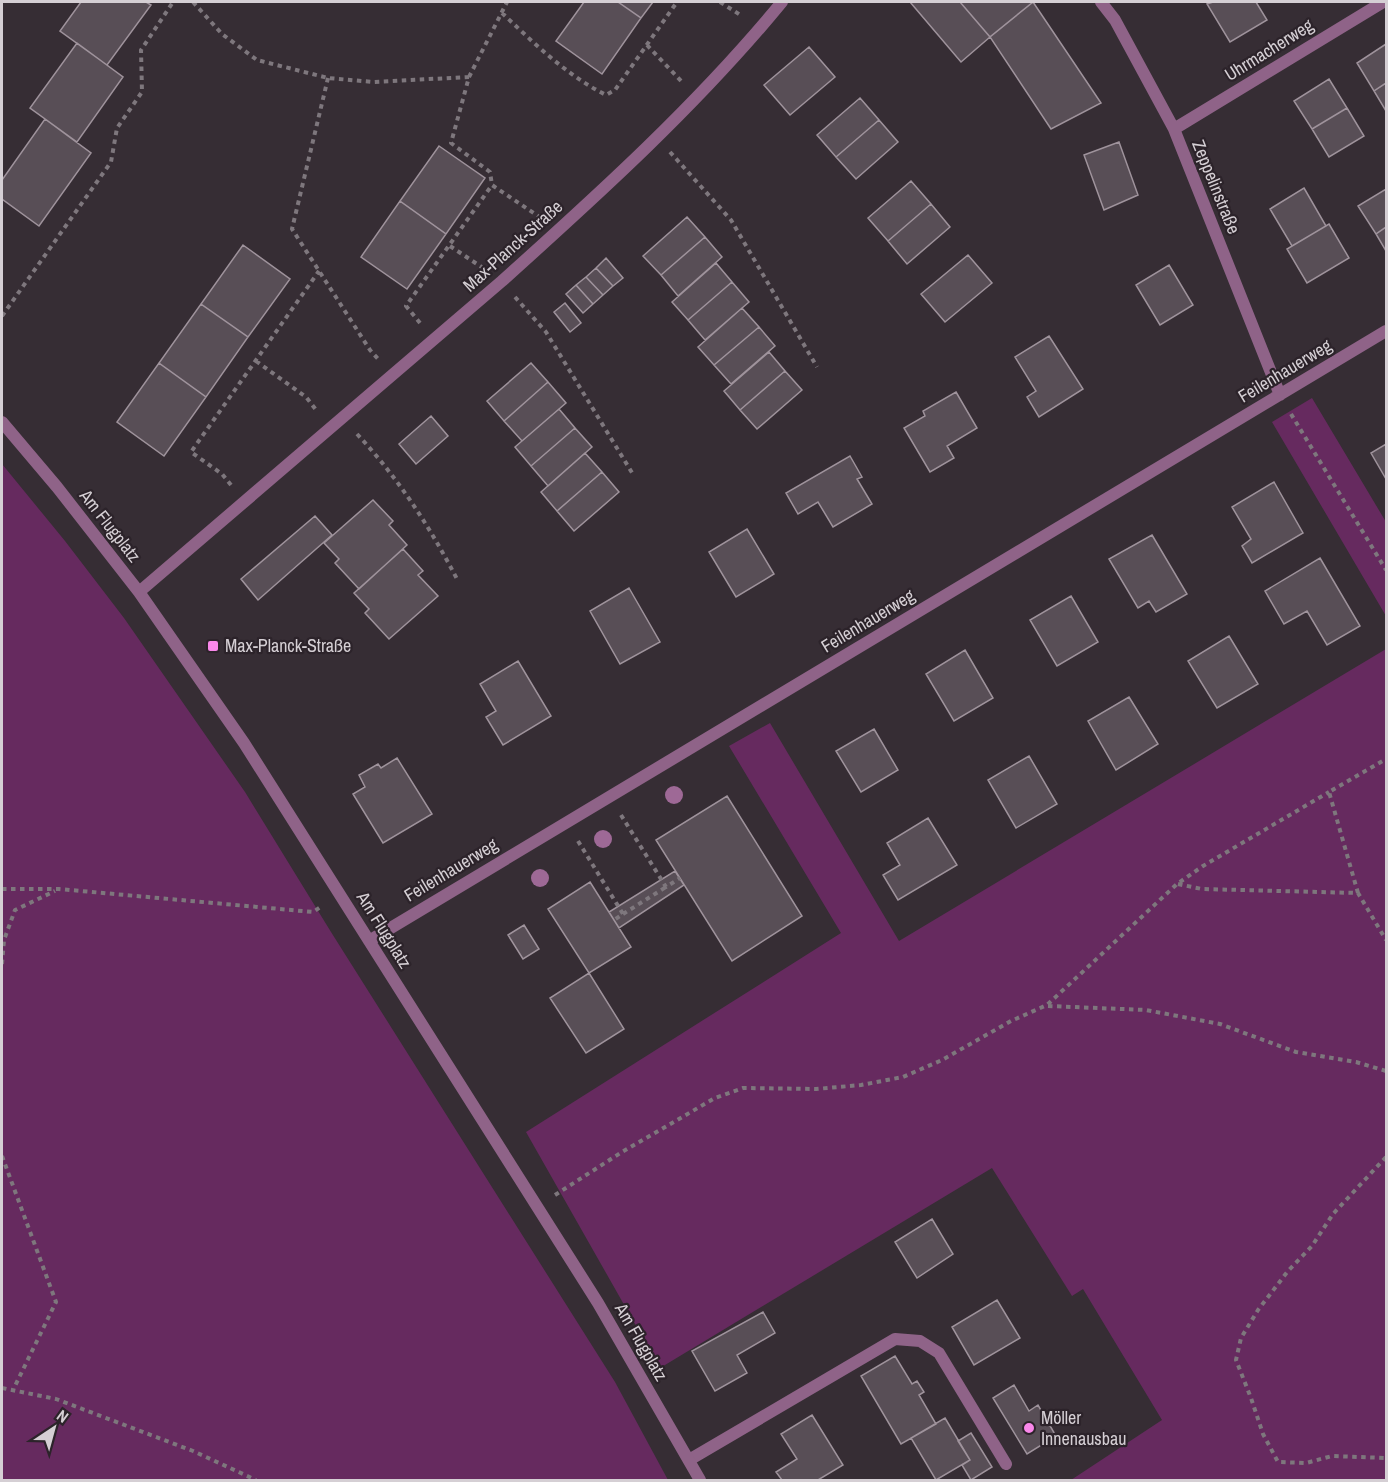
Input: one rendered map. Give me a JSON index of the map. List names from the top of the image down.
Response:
{
  "streets": {
    "street": [
      "Uhrmacherweg",
      "Zeppelinstraße",
      "Max-Planck-Straße",
      "Feilenhauerweg",
      "Am Flugplatz"
    ]
  },
  "crossings": [
    ["Uhrmacherweg", "Zeppelinstraße"],
    ["Zeppelinstraße", "Feilenhauerweg"],
    ["Max-Planck-Straße", "Am Flugplatz"],
    ["Feilenhauerweg", "Am Flugplatz"]
  ],
  "places": {
    "transit": ["Max-Planck-Straße"],
    "other": ["Möller Innenausbau"]
  },
  "north": "top right"
}
